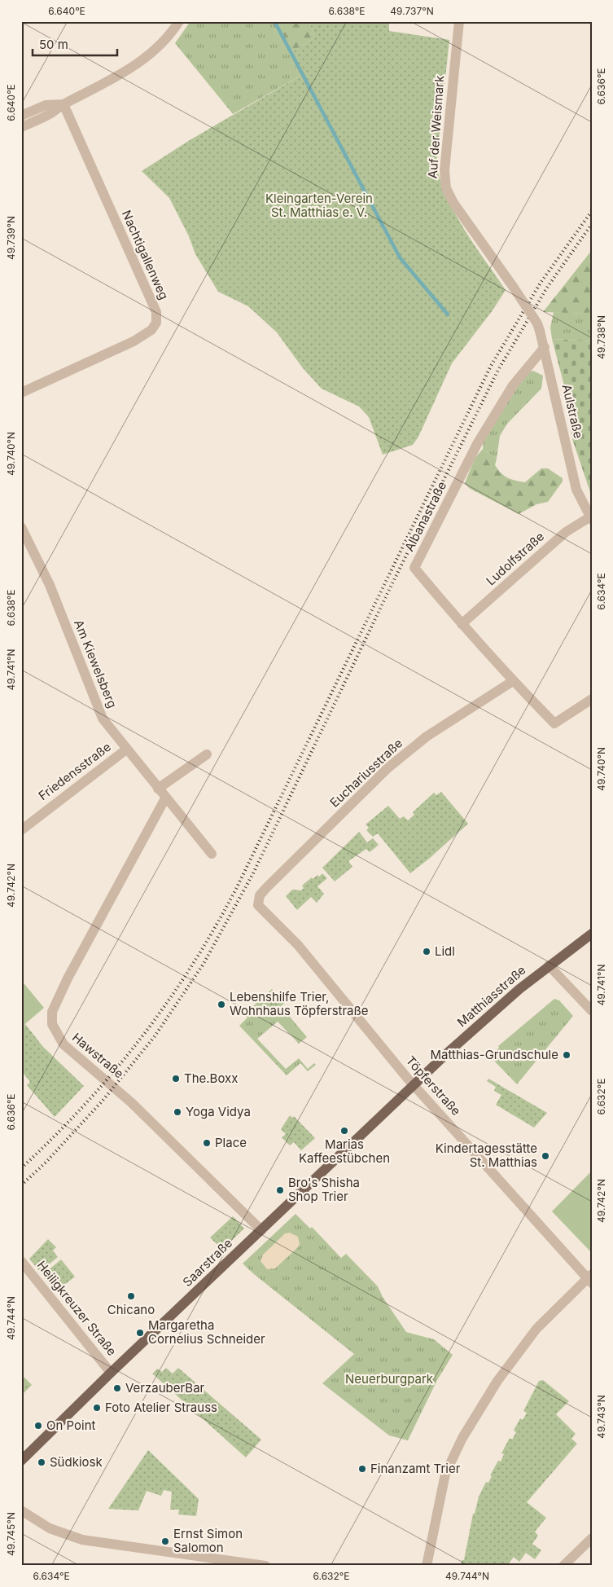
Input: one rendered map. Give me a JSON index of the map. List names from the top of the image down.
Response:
{
  "streets": {
    "main road": ["Matthiasstraße", "Saarstraße"],
    "street": [
      "Auf der Weismark",
      "Nachtigallenweg",
      "Aulstraße",
      "Albanastraße",
      "Ludolfstraße",
      "Am Kiewelsberg",
      "Friedensstraße",
      "Euchariusstraße",
      "Hawstraße",
      "Töpferstraße",
      "Heiligkreuzer Straße"
    ]
  },
  "crossings": [
    ["Auf der Weismark", "Aulstraße"],
    ["Aulstraße", "Albanastraße"],
    ["Aulstraße", "Ludolfstraße"],
    ["Albanastraße", "Ludolfstraße"],
    ["Albanastraße", "Euchariusstraße"],
    ["Am Kiewelsberg", "Friedensstraße"],
    ["Am Kiewelsberg", "Hawstraße"],
    ["Euchariusstraße", "Töpferstraße"],
    ["Matthiasstraße", "Töpferstraße"],
    ["Matthiasstraße", "Saarstraße"],
    ["Hawstraße", "Saarstraße"],
    ["Töpferstraße", "Saarstraße"],
    ["Saarstraße", "Heiligkreuzer Straße"]
  ],
  "parks": ["Kleingarten-Verein St. Matthias e. V.", "Neuerburgpark"],
  "places": [
    "Lidl",
    "Lebenshilfe Trier, Wohnhaus Töpferstraße",
    "Matthias-Grundschule",
    "The.Boxx",
    "Yoga Vidya",
    "Marias Kaffeestübchen",
    "Place",
    "Kindertagesstätte St. Matthias",
    "Bro's Shisha Shop Trier",
    "Chicano",
    "Margaretha Cornelius Schneider",
    "VerzauberBar",
    "Foto Atelier Strauss",
    "On Point",
    "Südkiosk",
    "Finanzamt Trier",
    "Ernst Simon Salomon"
  ],
  "scale_bar": "50 m",
  "coordinates": [
    "6.640°E",
    "6.638°E",
    "49.737°N",
    "6.636°E",
    "49.739°N",
    "49.738°N",
    "49.740°N",
    "6.634°E",
    "49.741°N",
    "49.742°N",
    "6.632°E",
    "49.744°N",
    "49.743°N",
    "49.745°N"
  ]
}
